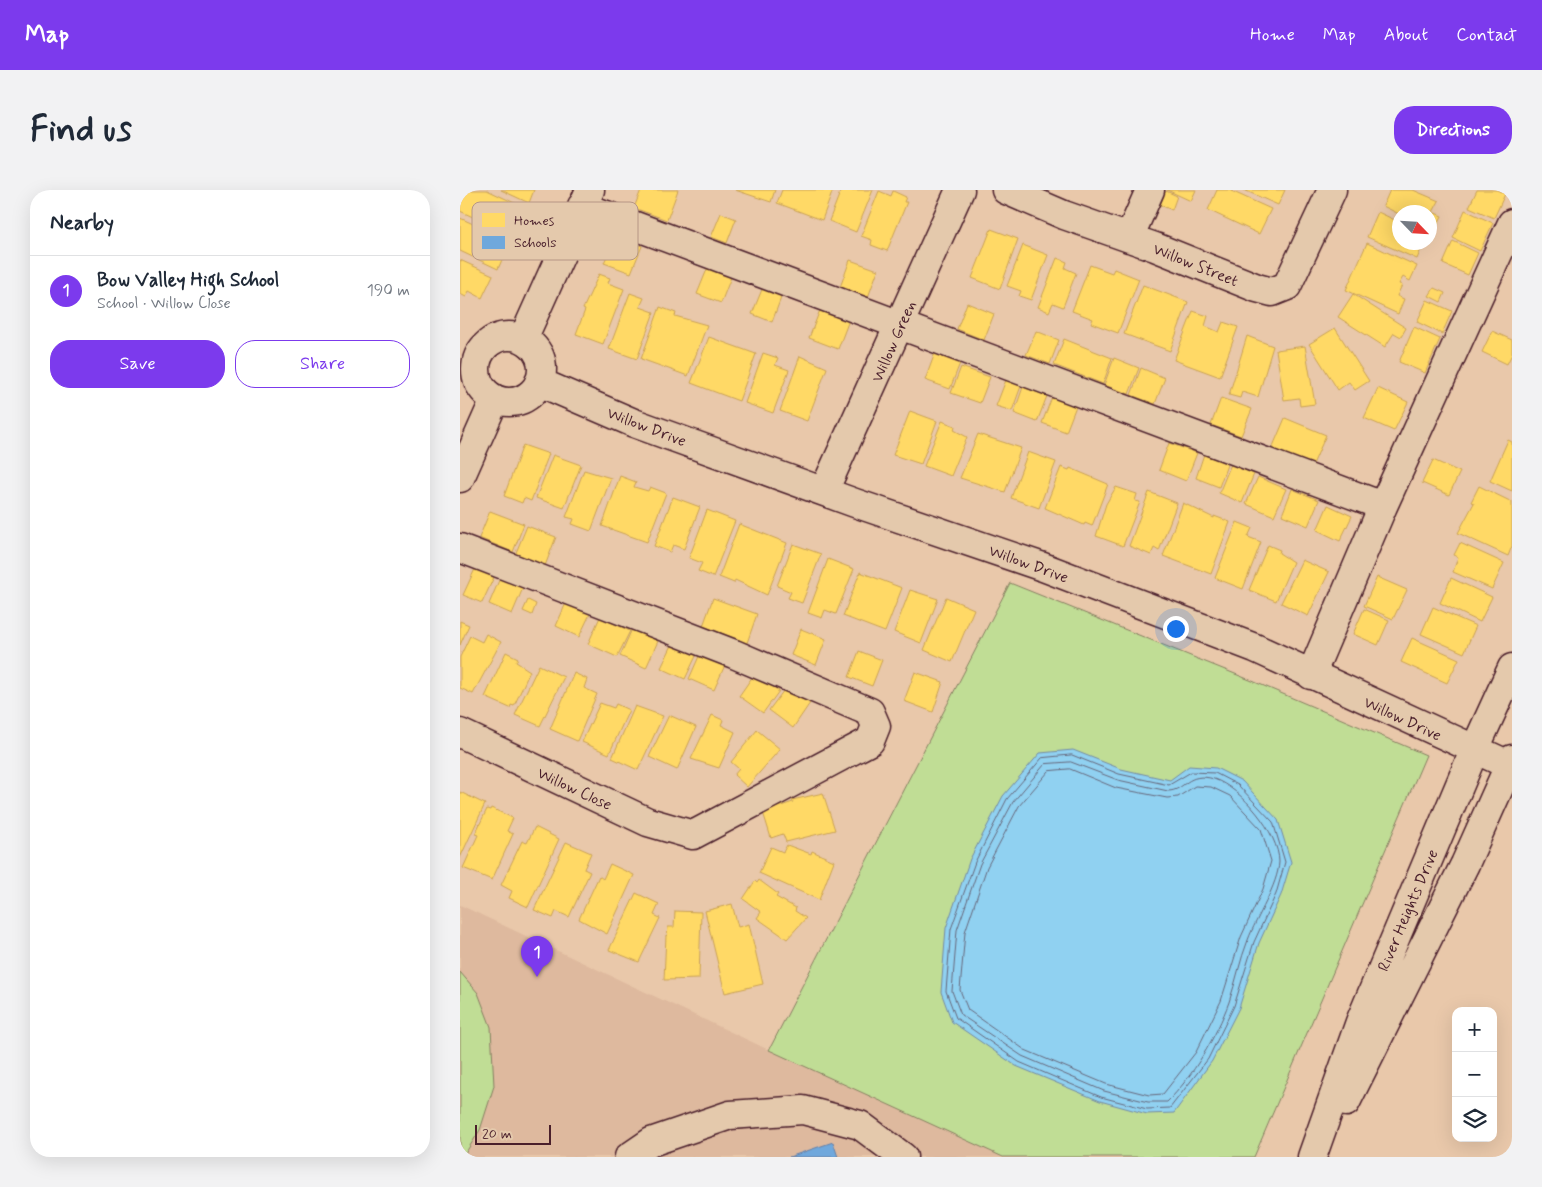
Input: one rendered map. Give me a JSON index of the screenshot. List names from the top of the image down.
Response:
{
  "streets": {
    "street": [
      "Willow Street",
      "Willow Green",
      "Willow Drive",
      "Willow Close",
      "River Heights Drive"
    ]
  },
  "crossings": [
    ["Willow Green", "Willow Drive"],
    ["Willow Drive", "River Heights Drive"]
  ],
  "legend": ["Homes", "Schools"],
  "scale_bar": "20 m",
  "north": "bottom right",
  "page": {
    "header": "Map",
    "nav": [
      "Home",
      "Map",
      "About",
      "Contact"
    ],
    "buttons": [
      "Directions",
      ["Save", "Share"]
    ],
    "title": "Find us",
    "heading": "Nearby",
    "list": [
      {
        "mark": "1",
        "name": "Bow Valley High School",
        "note": "School · Willow Close",
        "value": "190 m"
      }
    ],
    "pins": "1",
    "map_buttons": ["+", "−"],
    "scale": "20 m"
  }
}
